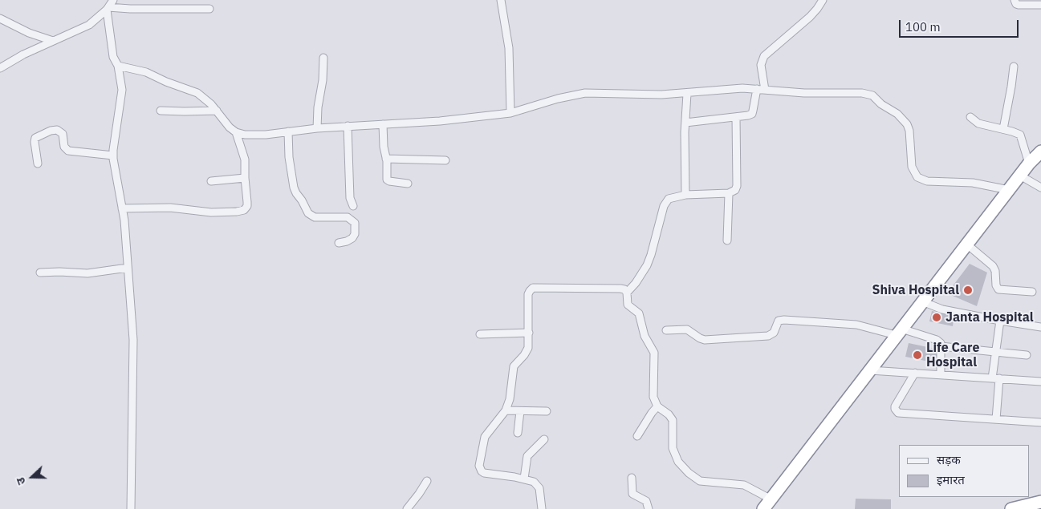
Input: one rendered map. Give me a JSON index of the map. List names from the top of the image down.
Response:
{
  "places": ["Shiva Hospital", "Janta Hospital", "Life Care Hospital"],
  "legend": ["सड़क", "इमारत"],
  "scale_bar": "100 m",
  "north": "left"
}
